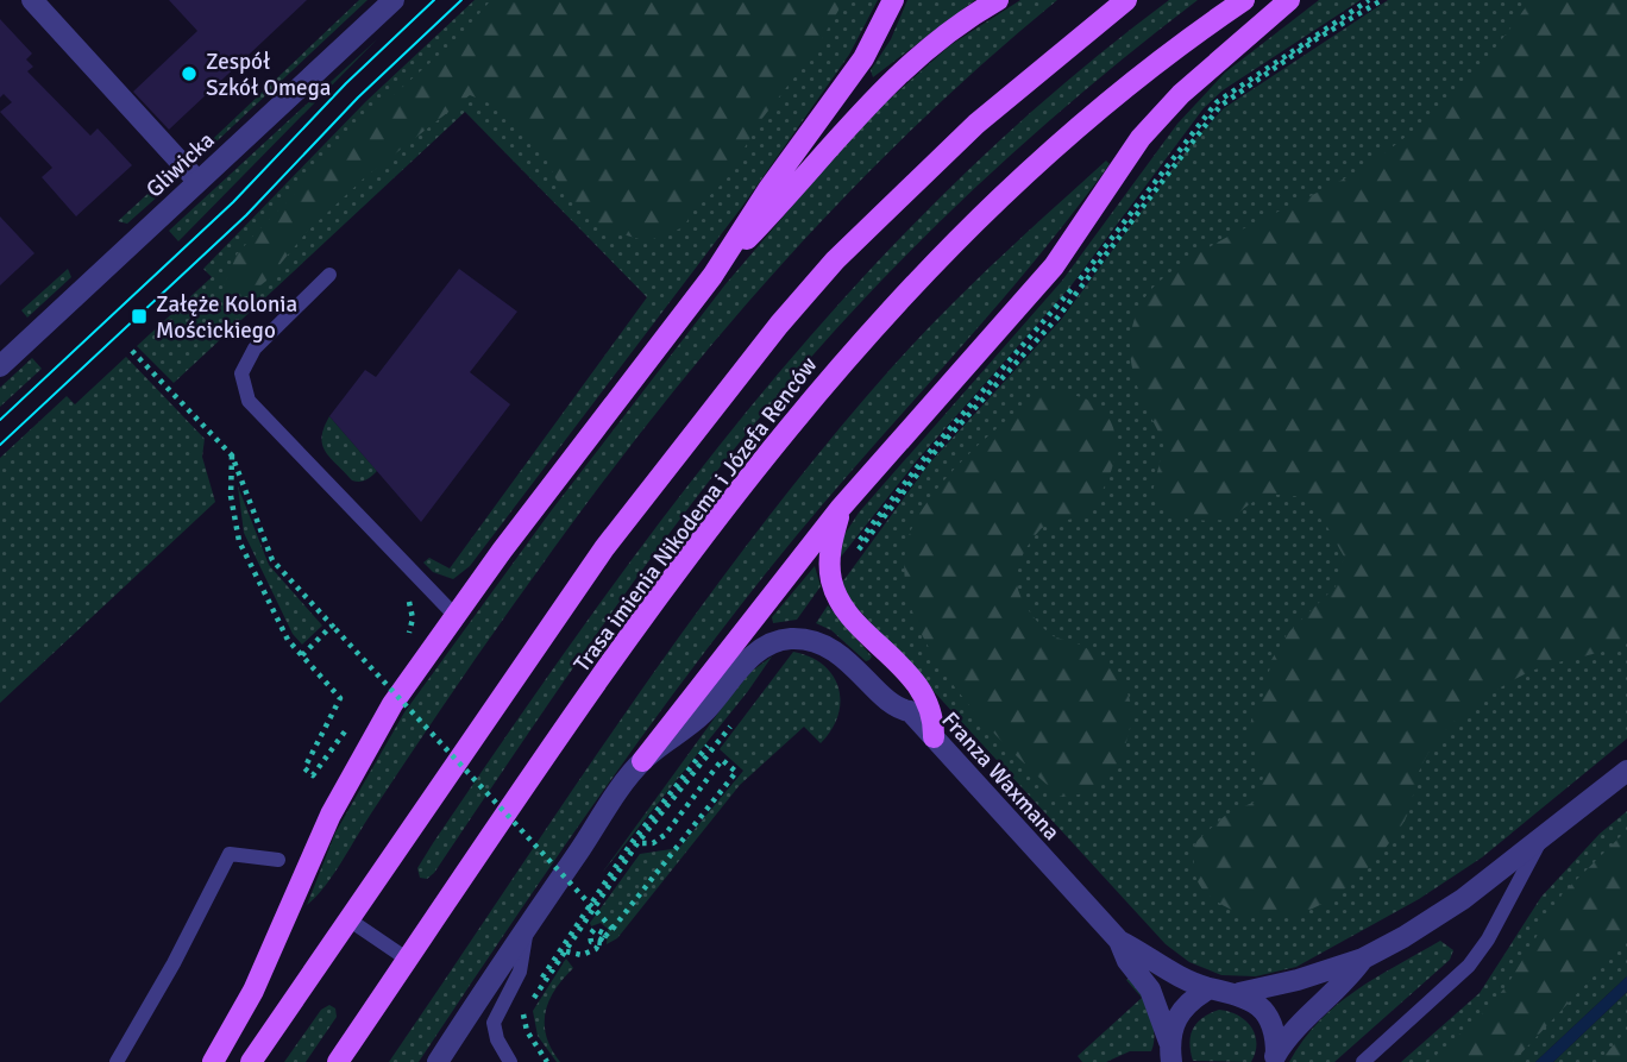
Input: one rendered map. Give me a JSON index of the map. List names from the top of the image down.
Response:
{
  "streets": {
    "main road": ["Trasa imienia Nikodema i Józefa Renców"],
    "street": ["Gliwicka", "Franza Waxmana"]
  },
  "places": {
    "other": ["Zespół Szkół Omega"],
    "transit": ["Załęże Kolonia Mościckiego"]
  }
}
